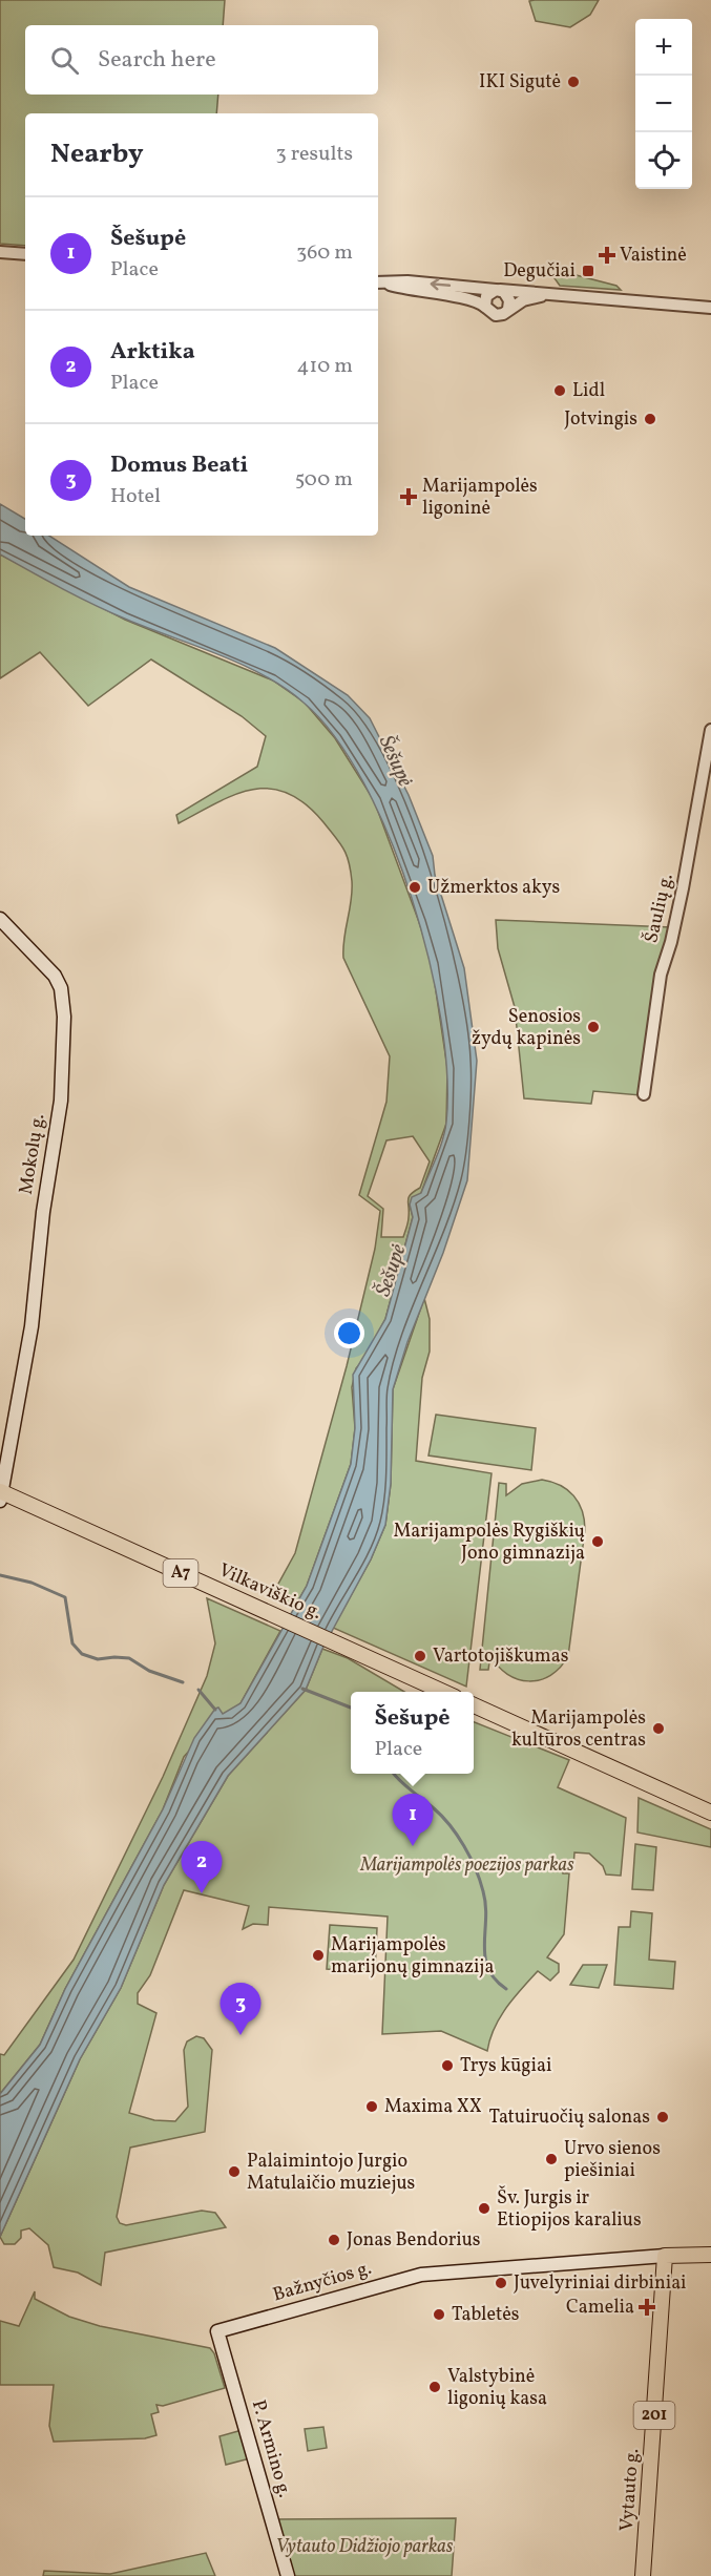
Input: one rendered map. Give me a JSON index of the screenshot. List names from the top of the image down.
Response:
{
  "streets": {
    "main road": [
      "Mokolų g.",
      "A7",
      "Vilkaviškio g.",
      "Bažnyčios g.",
      "201",
      "P. Armino g.",
      "Vytauto g."
    ],
    "street": ["Šaulių g."]
  },
  "crossings": [
    ["Mokolų g.", "Vilkaviškio g."],
    ["Bažnyčios g.", "P. Armino g."],
    ["Bažnyčios g.", "Vytauto g."]
  ],
  "water": ["Šešupė"],
  "parks": ["Marijampolės poezijos parkas", "Vytauto Didžiojo parkas"],
  "places": {
    "other": [
      "IKI Sigutė",
      "Lidl",
      "Jotvingis",
      "Užmerktos akys",
      "Senosios žydų kapinės",
      "Marijampolės Rygiškių Jono gimnazija",
      "Vartotojiškumas",
      "Marijampolės kultūros centras",
      "Marijampolės marijonų gimnazija",
      "Trys kūgiai",
      "Maxima XX",
      "Tatuiruočių salonas",
      "Urvo sienos piešiniai",
      "Palaimintojo Jurgio Matulaičio muziejus",
      "Šv. Jurgis ir Etiopijos karalius",
      "Jonas Bendorius",
      "Juvelyriniai dirbiniai",
      "Tabletės",
      "Valstybinė ligonių kasa"
    ],
    "health": ["Vaistinė", "Marijampolės ligoninė", "Camelia"],
    "transit": ["Degučiai"]
  },
  "page": {
    "map_buttons": ["+", "−"],
    "search": "Search here",
    "heading": ["Nearby", "3 results"],
    "list": [
      {
        "mark": "1",
        "name": "Šešupė",
        "note": "Place",
        "value": "360 m"
      },
      {
        "mark": "2",
        "name": "Arktika",
        "note": "Place",
        "value": "410 m"
      },
      {
        "mark": "3",
        "name": "Domus Beati",
        "note": "Hotel",
        "value": "500 m"
      }
    ],
    "popup": ["Šešupė", "Place"],
    "pins": ["1", "2", "3"]
  }
}
